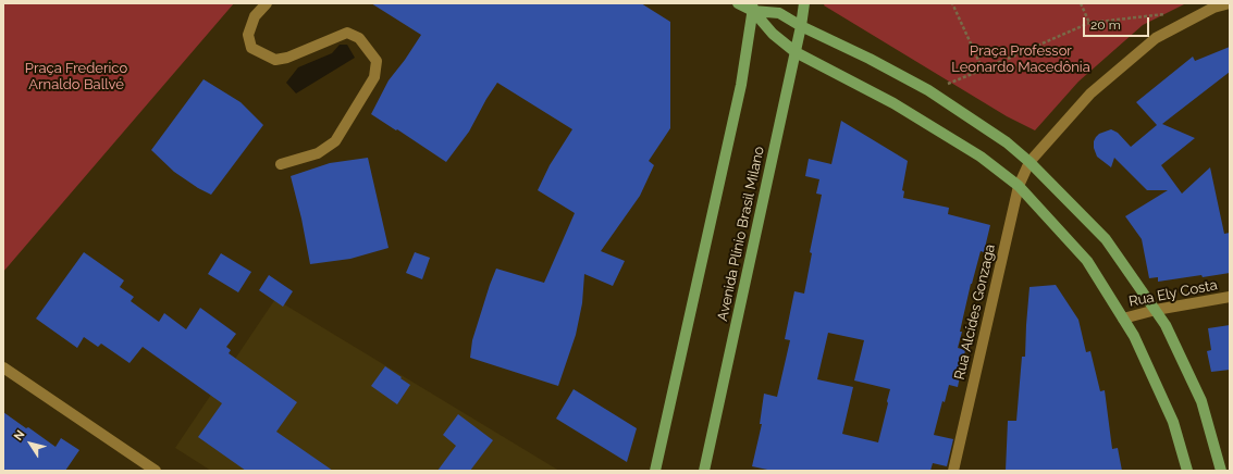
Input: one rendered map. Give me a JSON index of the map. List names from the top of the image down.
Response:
{
  "streets": {
    "main road": ["Avenida Plínio Brasil Milano"],
    "street": ["Rua Ely Costa", "Rua Alcídes Gonzaga"]
  },
  "parks": ["Praça Professor Leonardo Macedônia", "Praça Frederico Arnaldo Ballvé"],
  "scale_bar": "20 m",
  "north": "top left"
}
